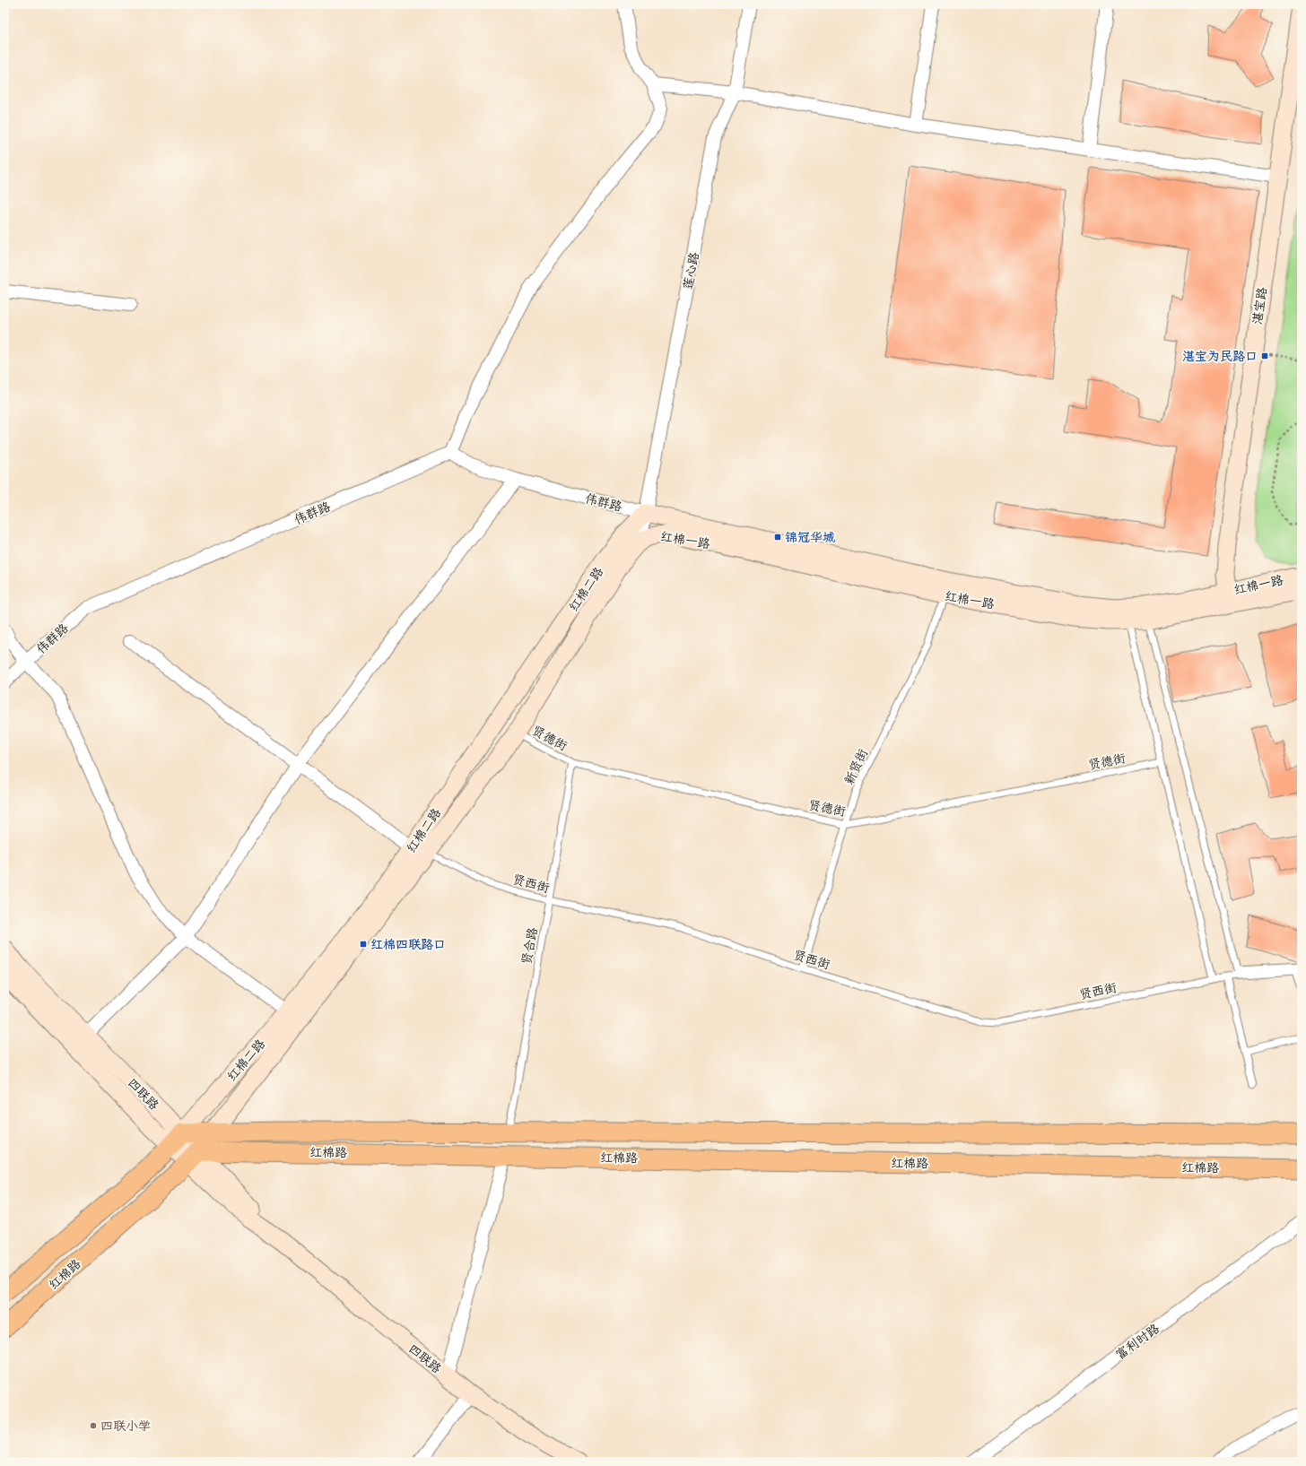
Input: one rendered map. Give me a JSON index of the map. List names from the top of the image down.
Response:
{
  "streets": {
    "main road": [
      "湛宝路",
      "红棉一路",
      "红棉二路",
      "四联路",
      "红棉路"
    ],
    "street": ["莲心路", "伟群路", "富利时路"],
    "lane": [
      "贤德街",
      "新贤街",
      "贤西街",
      "贤合路"
    ]
  },
  "crossings": [
    ["莲心路", "伟群路"],
    ["莲心路", "红棉一路"],
    ["莲心路", "红棉二路"],
    ["湛宝路", "红棉一路"],
    ["伟群路", "红棉一路"],
    ["伟群路", "红棉二路"],
    ["红棉一路", "红棉二路"],
    ["红棉一路", "新贤街"],
    ["红棉二路", "贤德街"],
    ["红棉二路", "贤西街"],
    ["红棉二路", "四联路"],
    ["红棉二路", "红棉路"],
    ["贤德街", "新贤街"],
    ["贤德街", "贤合路"],
    ["新贤街", "贤西街"],
    ["贤西街", "贤合路"],
    ["贤合路", "红棉路"],
    ["四联路", "红棉路"]
  ],
  "places": {
    "transit": ["湛宝为民路口", "锦冠华城", "红棉四联路口"],
    "other": ["四联小学"]
  }
}
